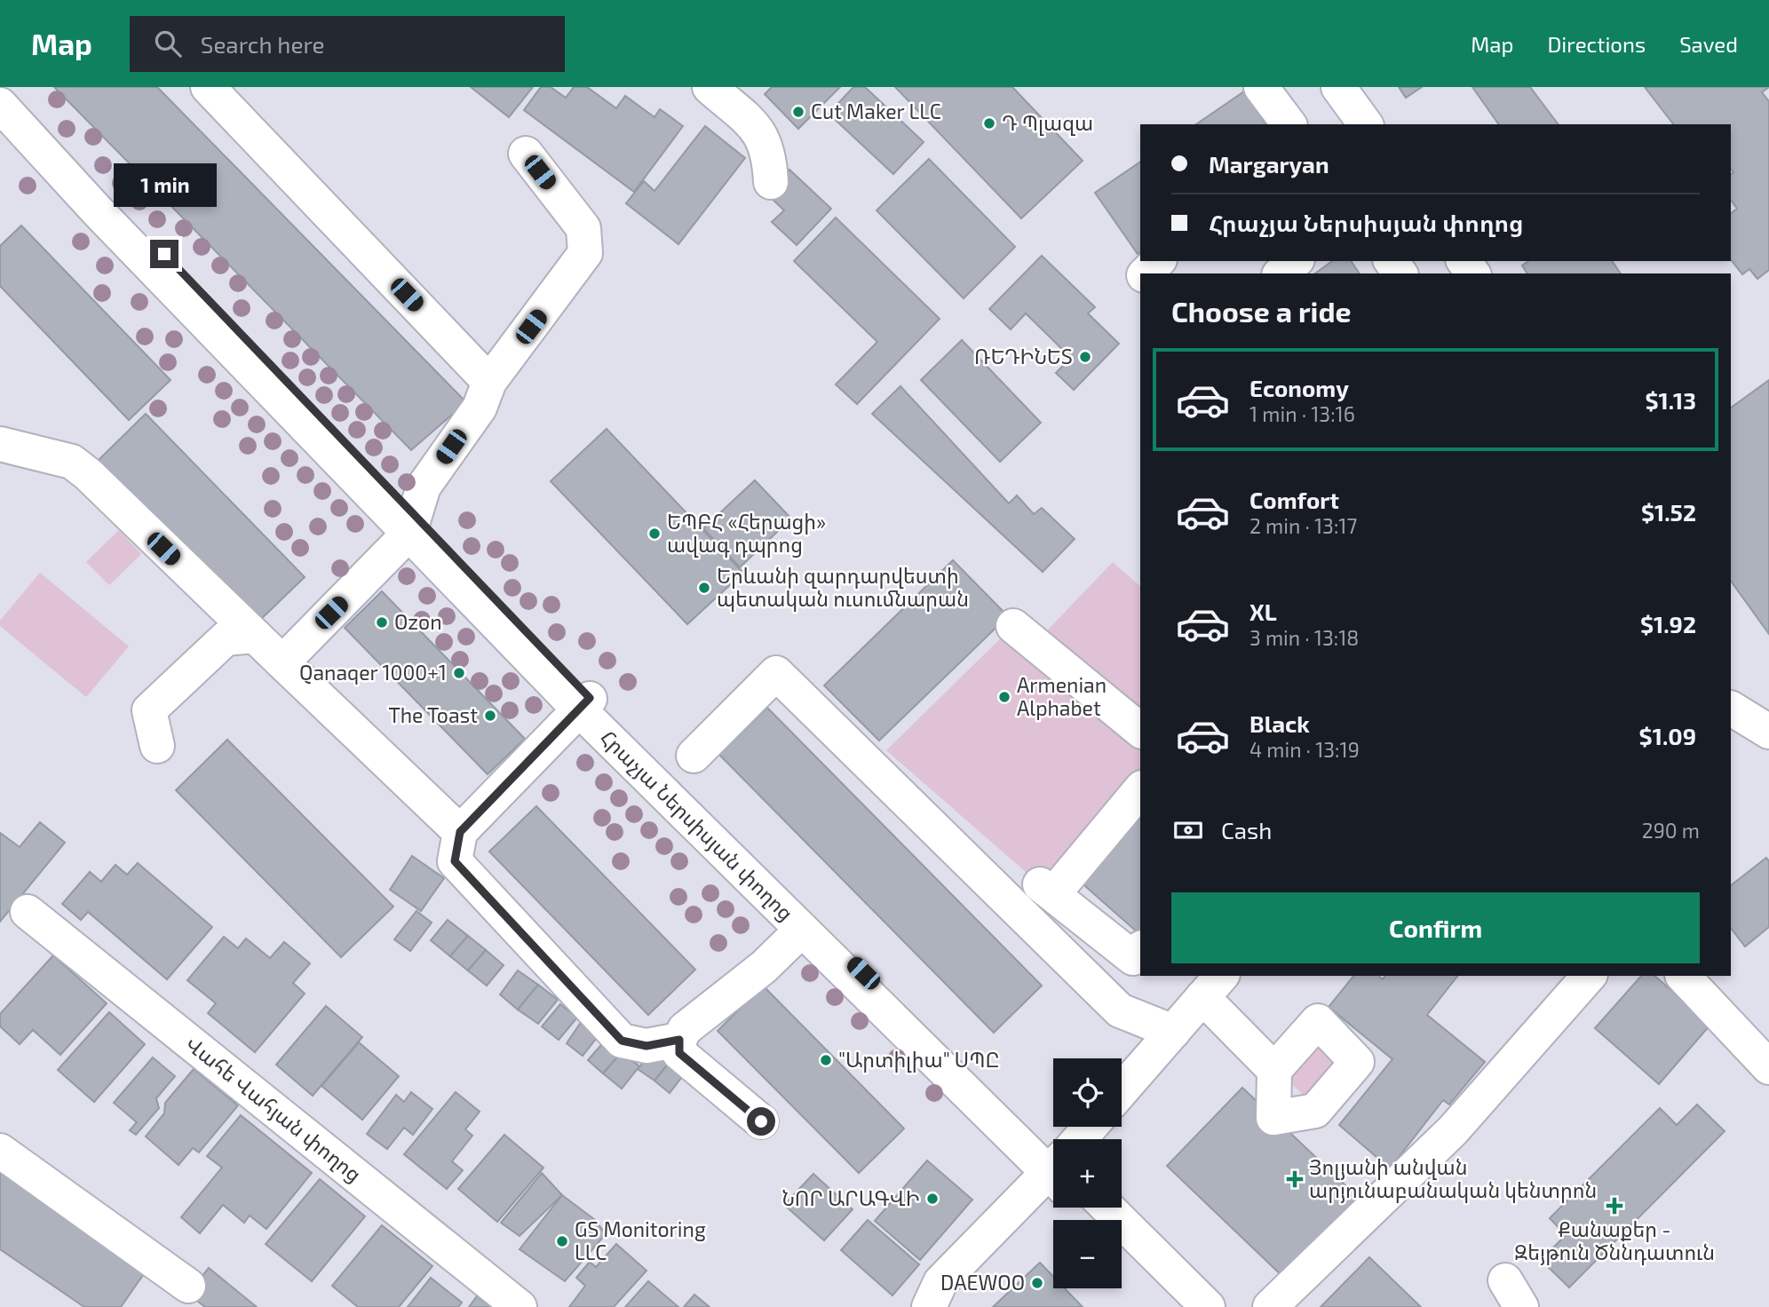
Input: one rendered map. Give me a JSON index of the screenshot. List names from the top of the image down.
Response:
{
  "streets": {
    "street": ["Հրաչյա Ներսիսյան փողոց", "Վահե Վահյան փողոց"]
  },
  "places": {
    "other": [
      "Cut Maker LLC",
      "Դ Պլազա",
      "ՌԵԴԻՆԵՏ",
      "ԵՊԲՀ «Հերացի» ավագ դպրոց",
      "Երևանի զարդարվեստի պետական ուսումնարան",
      "Ozon",
      "Qanaqer 1000+1",
      "Armenian Alphabet",
      "The Toast",
      "\"Արտիլիա\" ՍՊԸ",
      "ՆՈՐ ԱՐԱԳՎԻ",
      "GS Monitoring LLC",
      "DAEWOO"
    ],
    "health": ["Յոլյանի անվան արյունաբանական կենտրոն", "Քանաքեր - Զեյթուն Ծննդատուն"]
  },
  "page": {
    "header": "Map",
    "search": "Search here",
    "nav": ["Map", "Directions", "Saved"],
    "banner": ["Margaryan", "Հրաչյա Ներսիսյան փողոց"],
    "bubble": "1 min",
    "heading": "Choose a ride",
    "list": [
      {
        "name": "Economy",
        "note": "1 min · 13:16",
        "value": "$1.13"
      },
      {
        "name": "Comfort",
        "note": "2 min · 13:17",
        "value": "$1.52"
      },
      {
        "name": "XL",
        "note": "3 min · 13:18",
        "value": "$1.92"
      },
      {
        "name": "Black",
        "note": "4 min · 13:19",
        "value": "$1.09"
      }
    ],
    "pay": ["Cash", "290 m"],
    "buttons": "Confirm",
    "map_buttons": ["+", "−"]
  }
}
